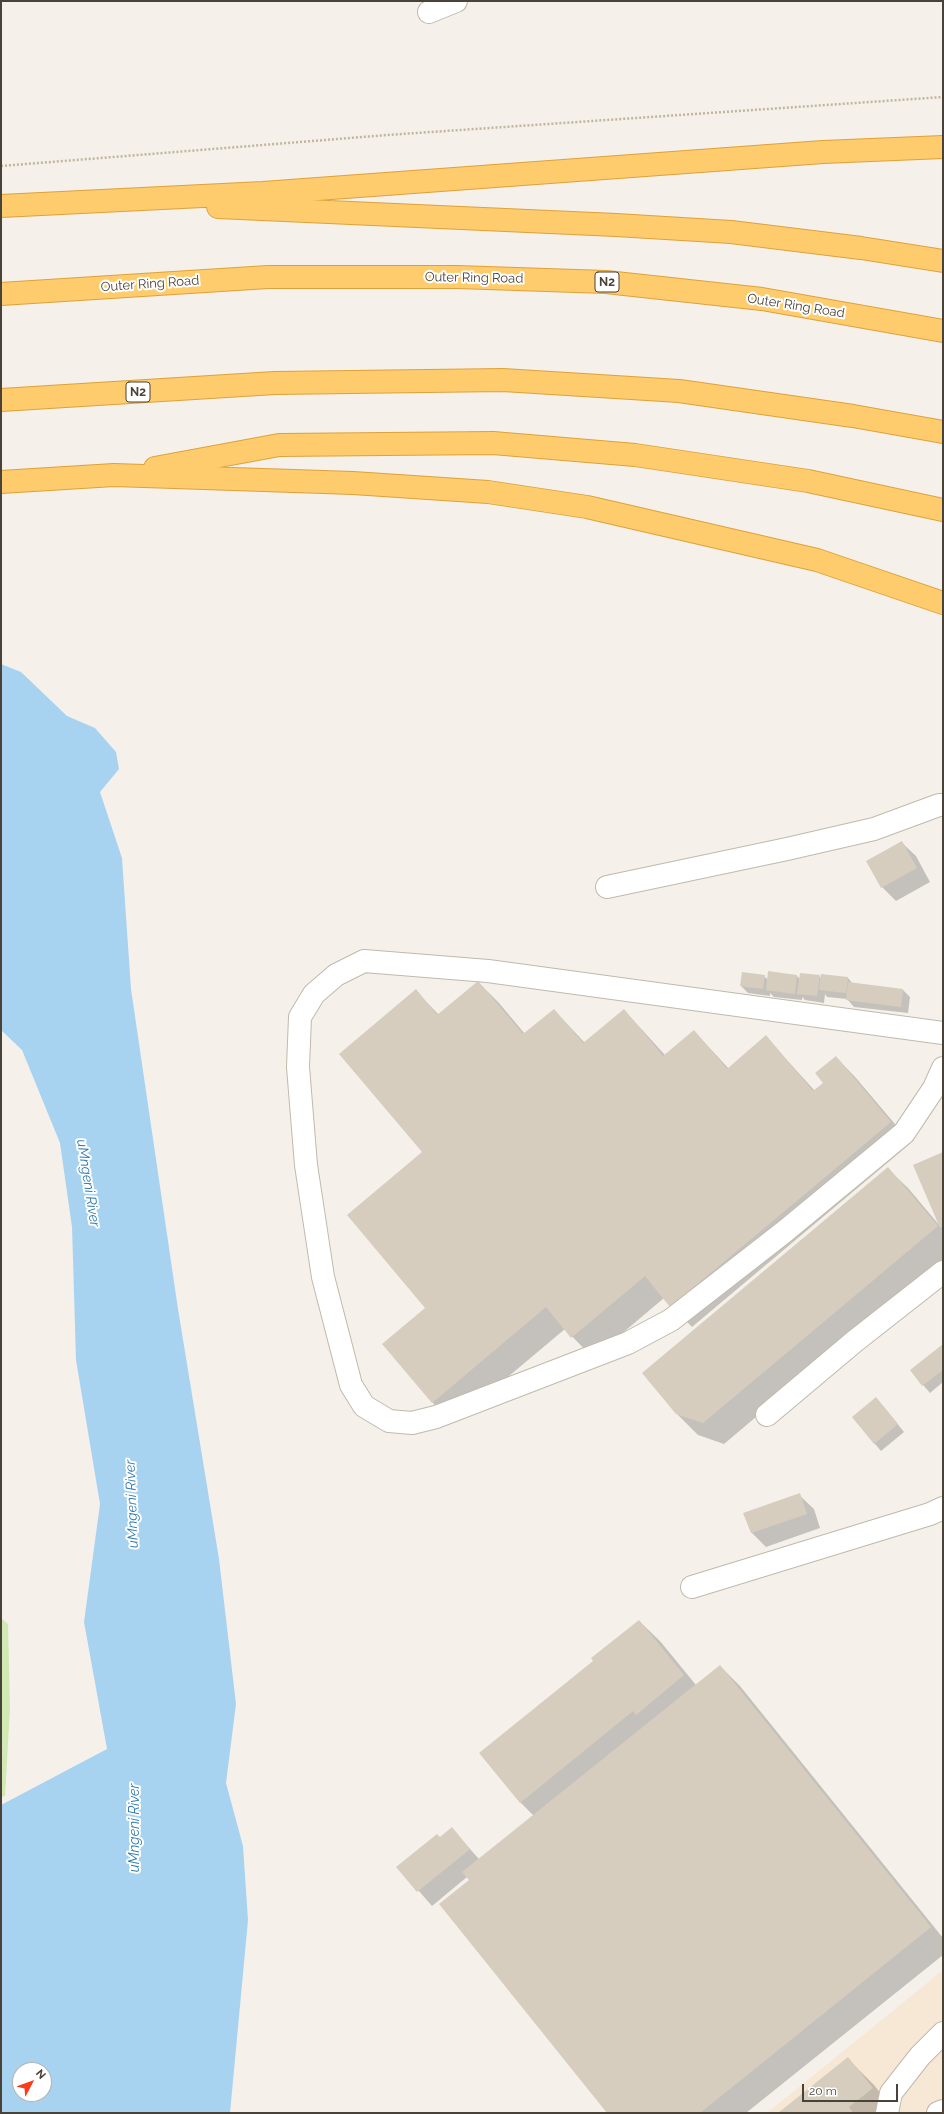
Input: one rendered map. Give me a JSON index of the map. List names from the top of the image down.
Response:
{
  "streets": {
    "highway": ["Outer Ring Road", "N2"]
  },
  "water": ["uMngeni River"],
  "scale_bar": "20 m",
  "north": "top right"
}
